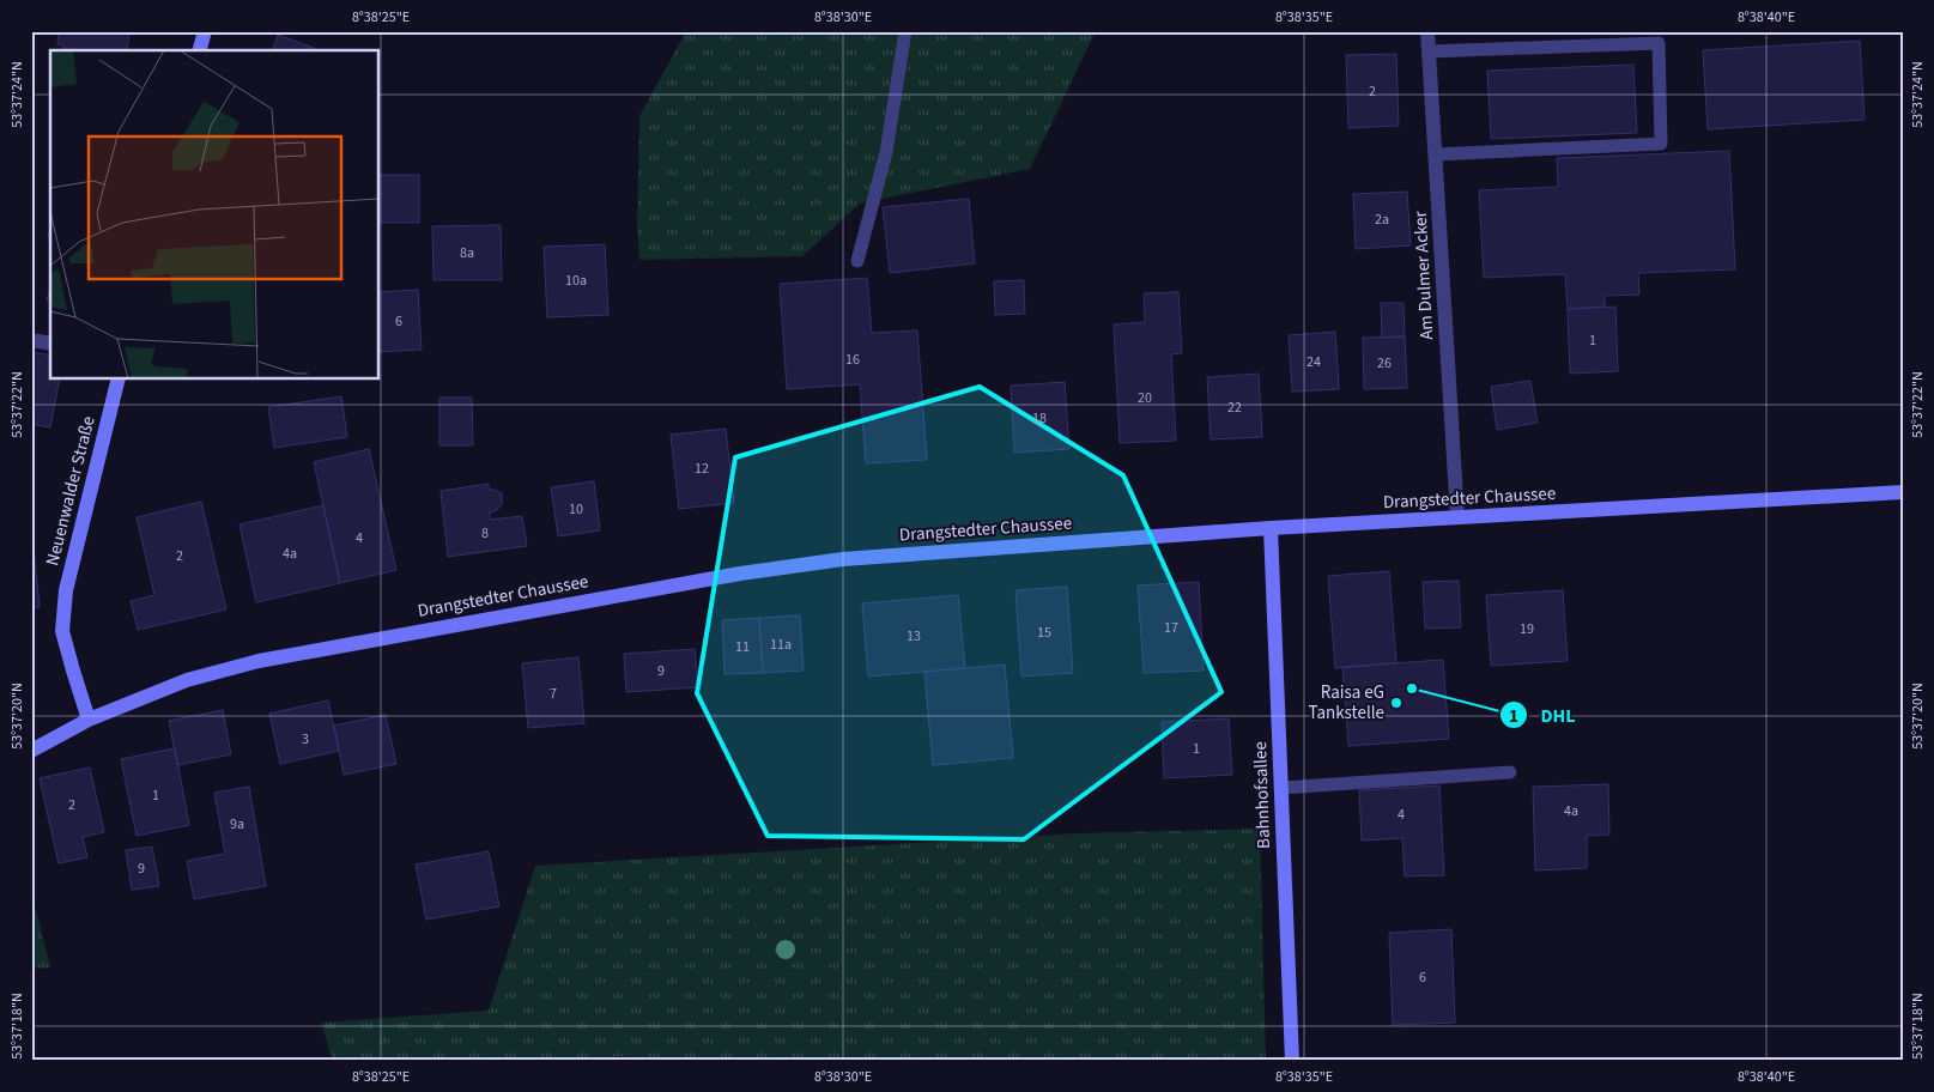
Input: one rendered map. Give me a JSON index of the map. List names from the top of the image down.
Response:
{
  "streets": {
    "main road": ["Neuenwalder Straße", "Drangstedter Chaussee", "Bahnhofsallee"],
    "street": ["Am Dulmer Acker"]
  },
  "crossings": [
    ["Am Dulmer Acker", "Drangstedter Chaussee"],
    ["Neuenwalder Straße", "Drangstedter Chaussee"],
    ["Drangstedter Chaussee", "Bahnhofsallee"]
  ],
  "places": ["DHL", "Raisa eG Tankstelle"],
  "house_numbers": [
    "2",
    "2a",
    "8a",
    "10a",
    "6",
    "1",
    "16",
    "24",
    "26",
    "20",
    "22",
    "18",
    "12",
    "10",
    "8",
    "4",
    "4a",
    "2",
    "17",
    "19",
    "15",
    "13",
    "11a",
    "11",
    "9",
    "7",
    "3",
    "1",
    "1",
    "2",
    "4a",
    "4",
    "9a",
    "9",
    "6"
  ],
  "coordinates": [
    "8°38'25\"E",
    "8°38'30\"E",
    "8°38'35\"E",
    "8°38'40\"E",
    "53°37'24\"N",
    "53°37'22\"N",
    "53°37'20\"N",
    "53°37'18\"N"
  ]
}
